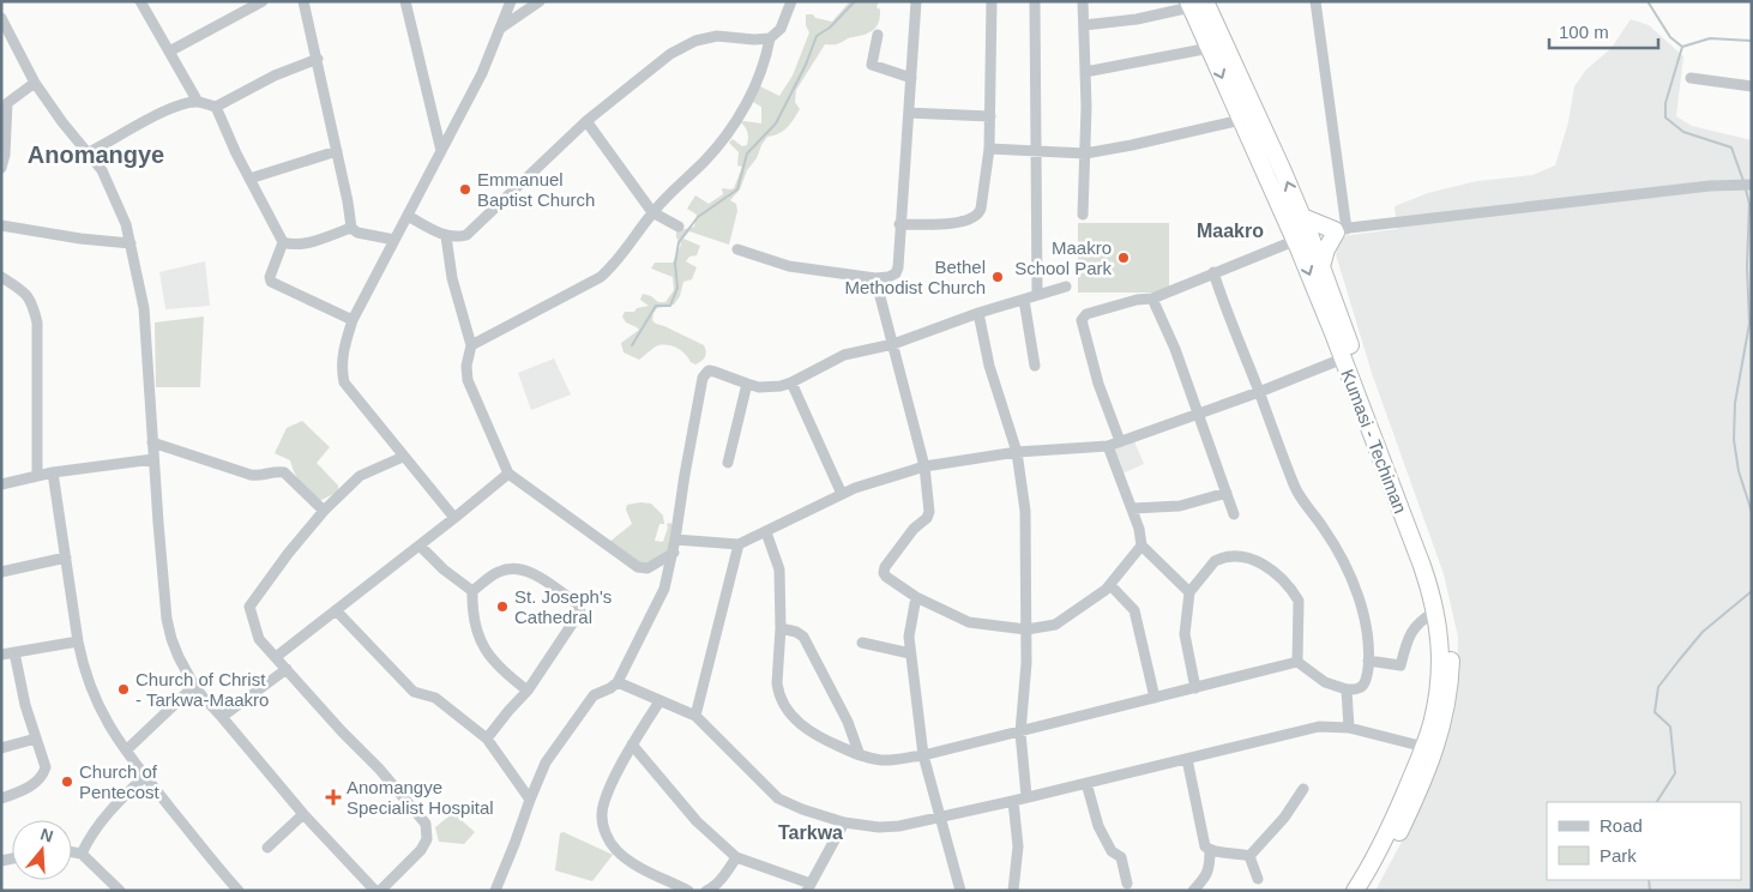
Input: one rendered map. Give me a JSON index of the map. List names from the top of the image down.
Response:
{
  "streets": {
    "highway": ["Kumasi - Techiman"]
  },
  "districts": ["Anomangye", "Maakro", "Tarkwa"],
  "places": {
    "other": [
      "Emmanuel Baptist Church",
      "Maakro School Park",
      "Bethel Methodist Church",
      "St. Joseph's Cathedral",
      "Church of Christ - Tarkwa-Maakro",
      "Church of Pentecost"
    ],
    "health": ["Anomangye Specialist Hospital"]
  },
  "legend": ["Road", "Park"],
  "scale_bar": "100 m",
  "north": "top"
}
